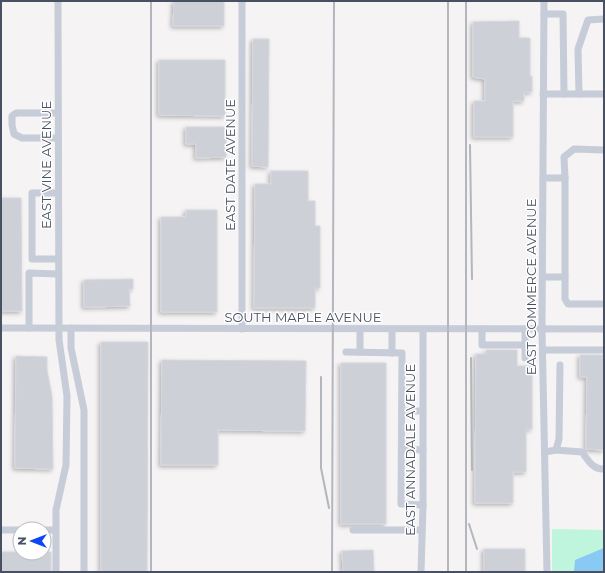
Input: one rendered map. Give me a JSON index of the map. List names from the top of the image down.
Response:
{
  "streets": {
    "street": [
      "EAST VINE AVENUE",
      "EAST DATE AVENUE",
      "EAST COMMERCE AVENUE",
      "SOUTH MAPLE AVENUE",
      "EAST ANNADALE AVENUE"
    ]
  },
  "crossings": [
    ["EAST VINE AVENUE", "SOUTH MAPLE AVENUE"],
    ["EAST DATE AVENUE", "SOUTH MAPLE AVENUE"],
    ["EAST COMMERCE AVENUE", "SOUTH MAPLE AVENUE"],
    ["SOUTH MAPLE AVENUE", "EAST ANNADALE AVENUE"]
  ],
  "north": "left"
}
